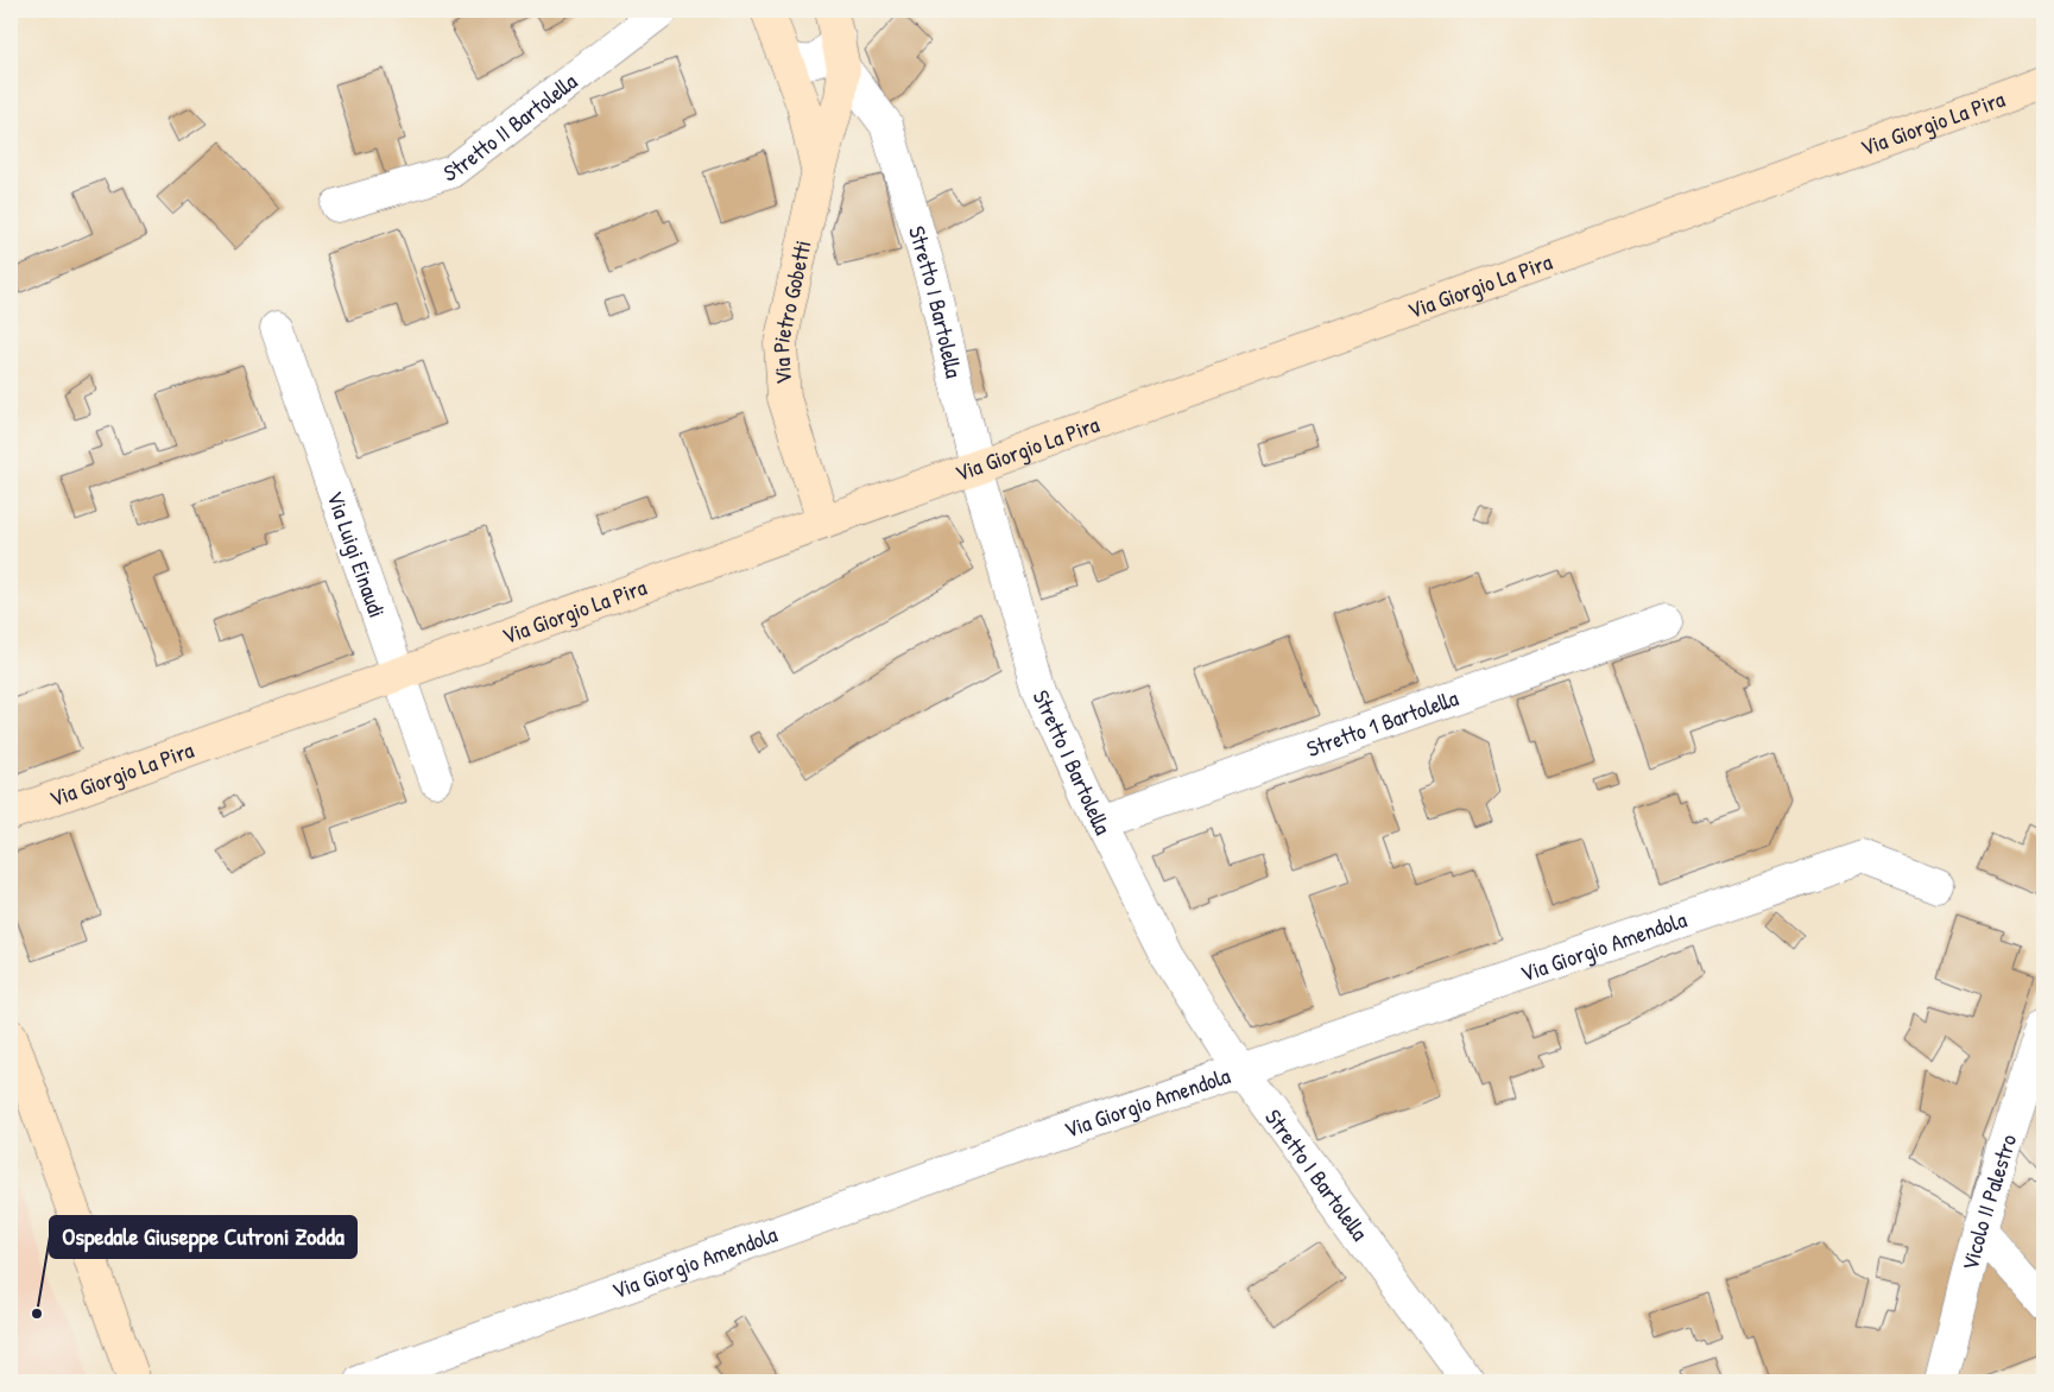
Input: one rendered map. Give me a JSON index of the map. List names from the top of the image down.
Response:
{
  "streets": {
    "street": [
      "Stretto II Bartolella",
      "Via Giorgio La Pira",
      "Stretto I Bartolella",
      "Via Pietro Gobetti",
      "Via Luigi Einaudi",
      "Stretto 1 Bartolella",
      "Via Giorgio Amendola",
      "Vicolo II Palestro"
    ]
  },
  "crossings": [
    ["Via Giorgio La Pira", "Stretto I Bartolella"],
    ["Via Giorgio La Pira", "Via Pietro Gobetti"],
    ["Via Giorgio La Pira", "Via Luigi Einaudi"],
    ["Stretto I Bartolella", "Stretto 1 Bartolella"],
    ["Stretto I Bartolella", "Via Giorgio Amendola"]
  ],
  "places": ["Ospedale Giuseppe Cutroni Zodda"]
}
